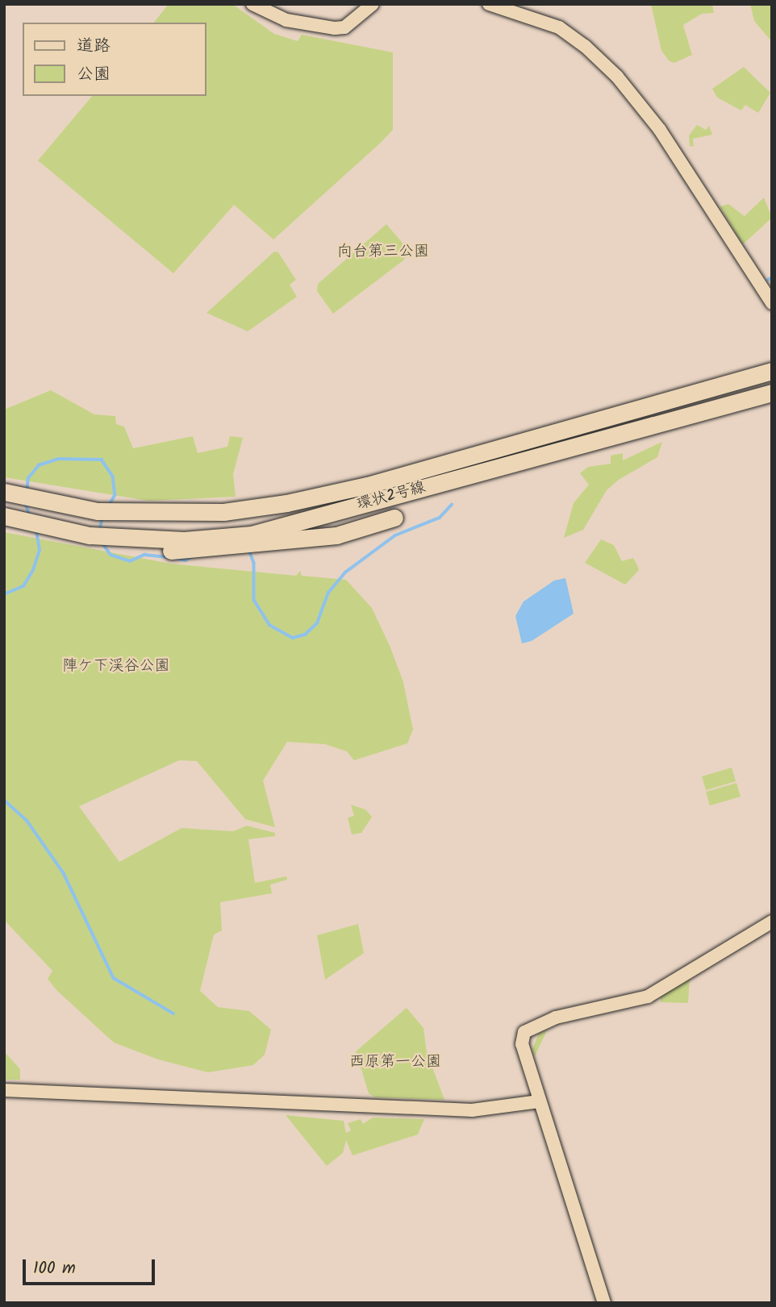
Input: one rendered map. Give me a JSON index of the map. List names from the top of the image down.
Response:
{
  "streets": {
    "main road": ["環状2号線"]
  },
  "parks": ["向台第三公園", "陣ケ下渓谷公園", "西原第一公園"],
  "legend": ["道路", "公園"],
  "scale_bar": "100 m"
}
